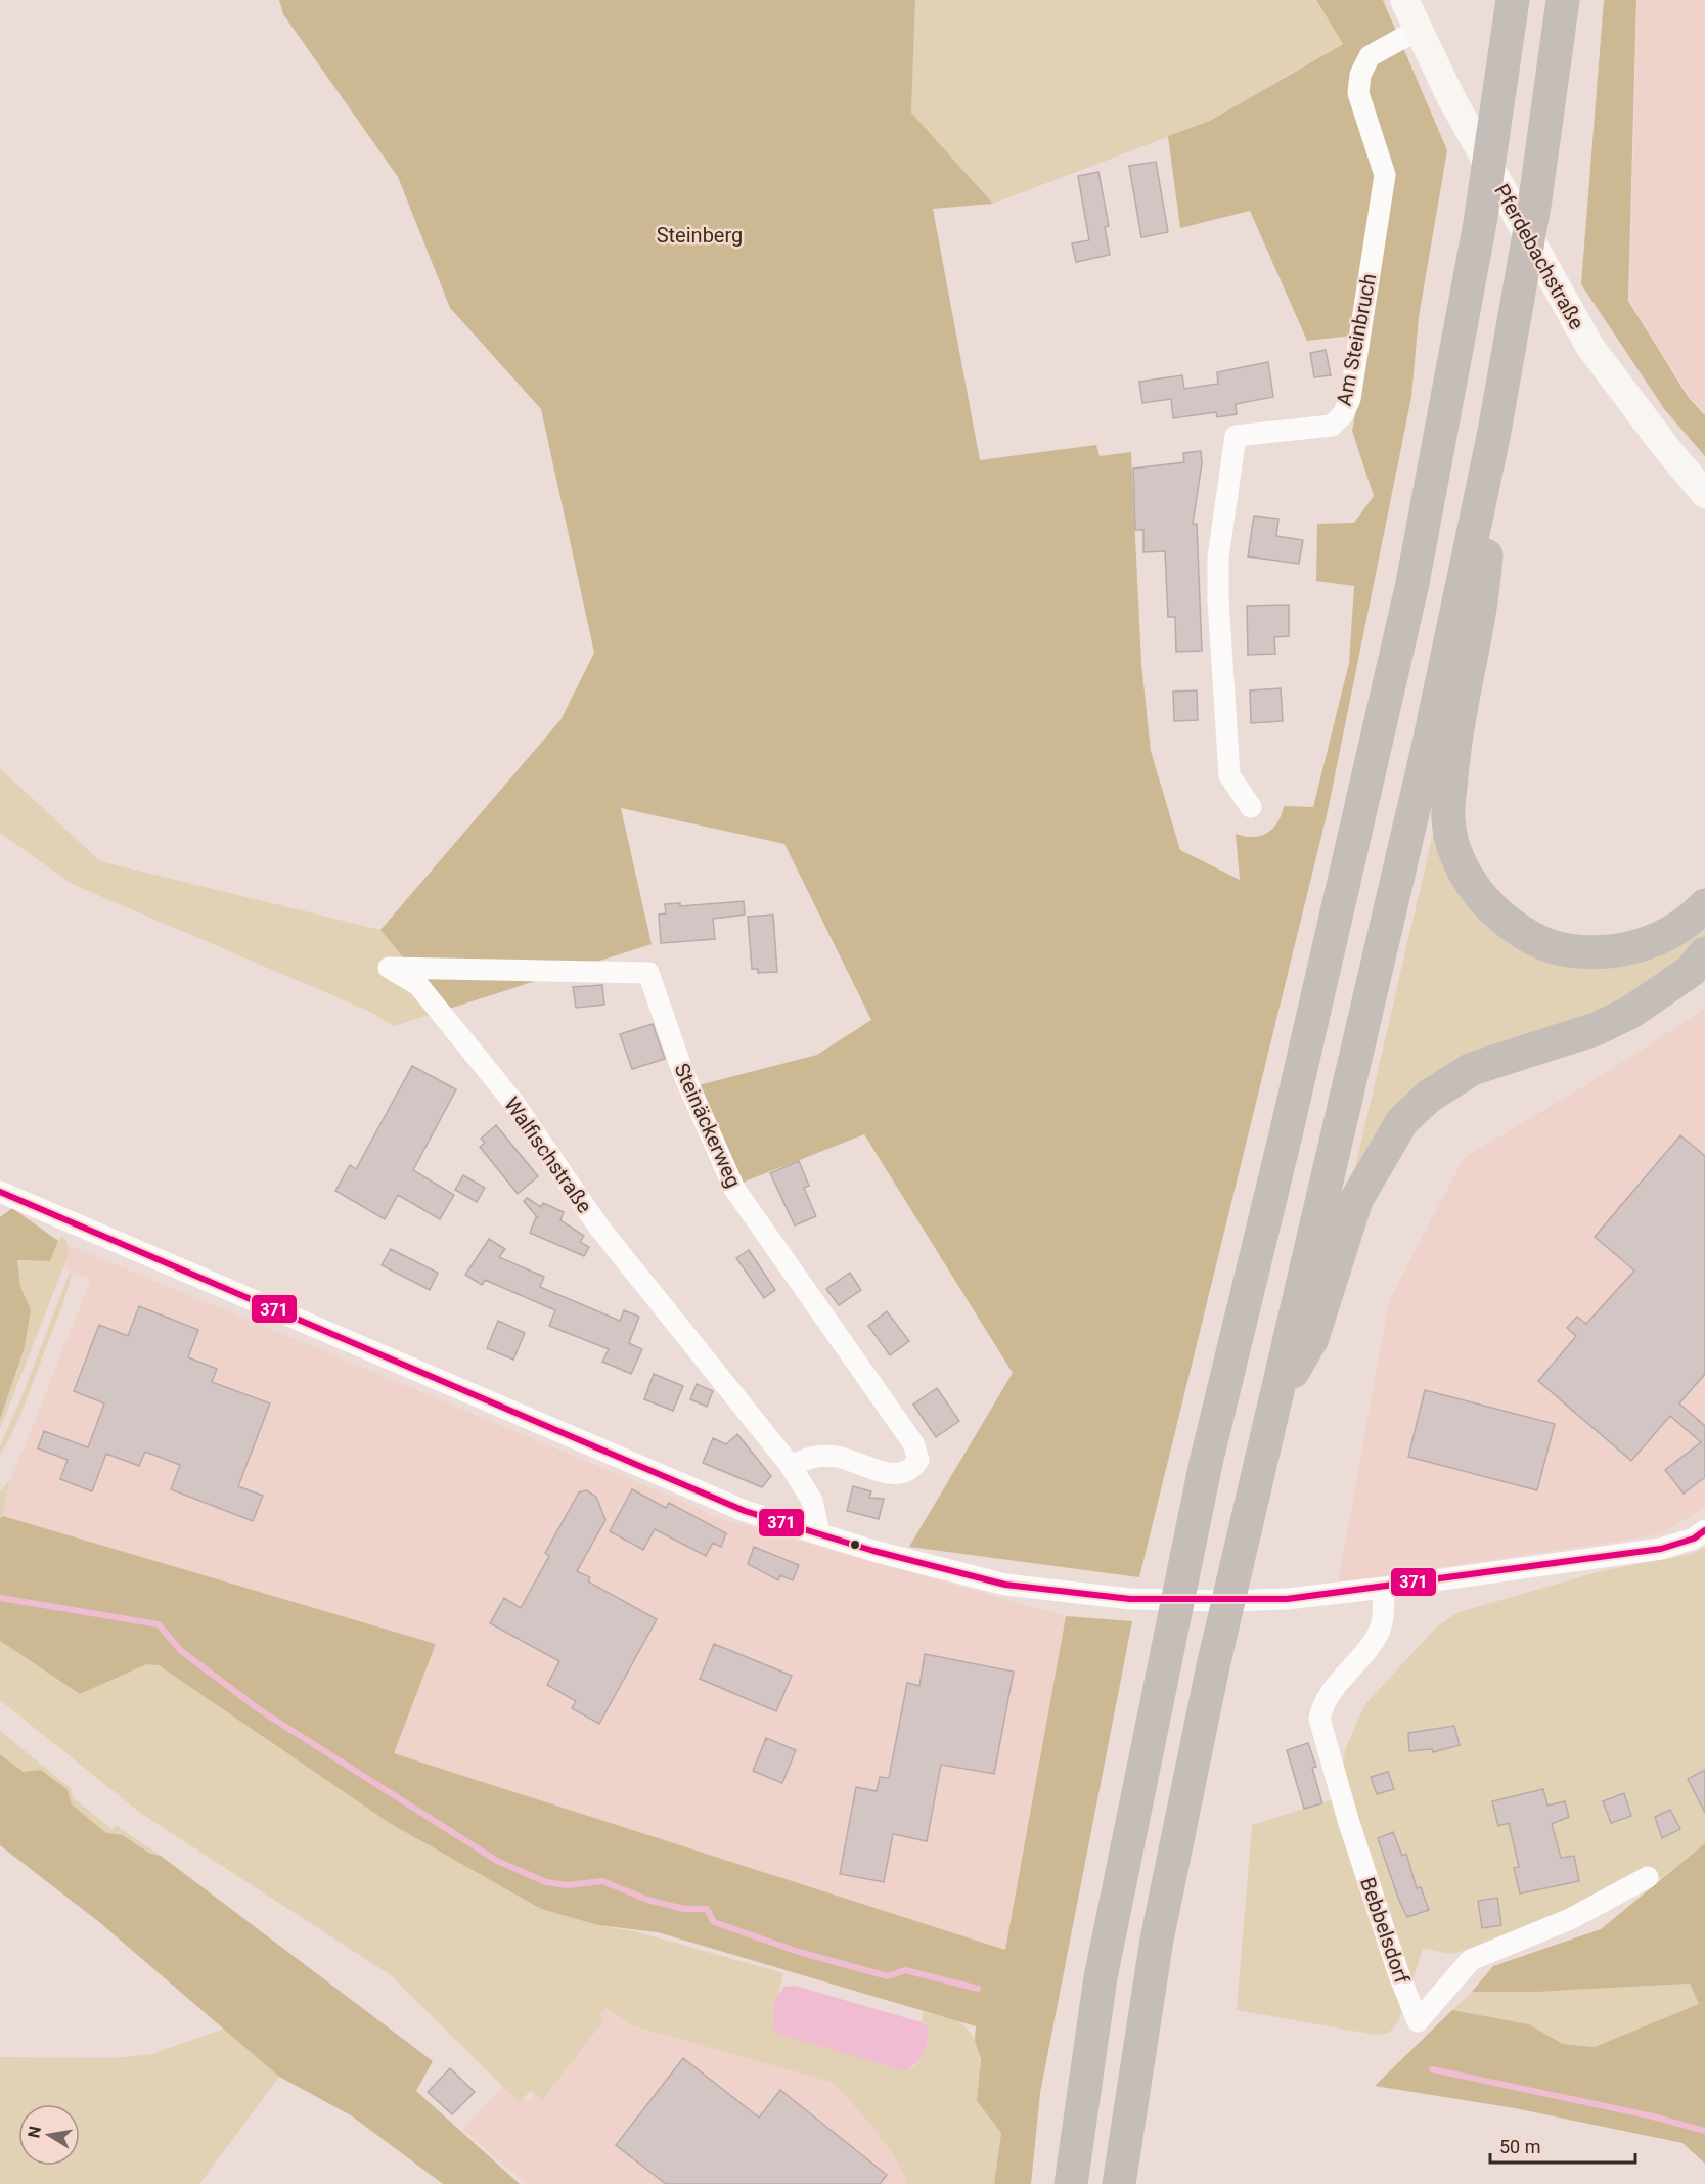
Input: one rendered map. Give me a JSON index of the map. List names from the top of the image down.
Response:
{
  "streets": {
    "main road": ["Pferdebachstraße"],
    "street": [
      "Am Steinbruch",
      "Steinäckerweg",
      "Walfischstraße",
      "Bebbelsdorf"
    ]
  },
  "crossings": [
    ["Pferdebachstraße", "Am Steinbruch"],
    ["Steinäckerweg", "Walfischstraße"]
  ],
  "parks": ["Steinberg"],
  "lines": ["transit line 371"],
  "scale_bar": "50 m",
  "north": "left"
}
